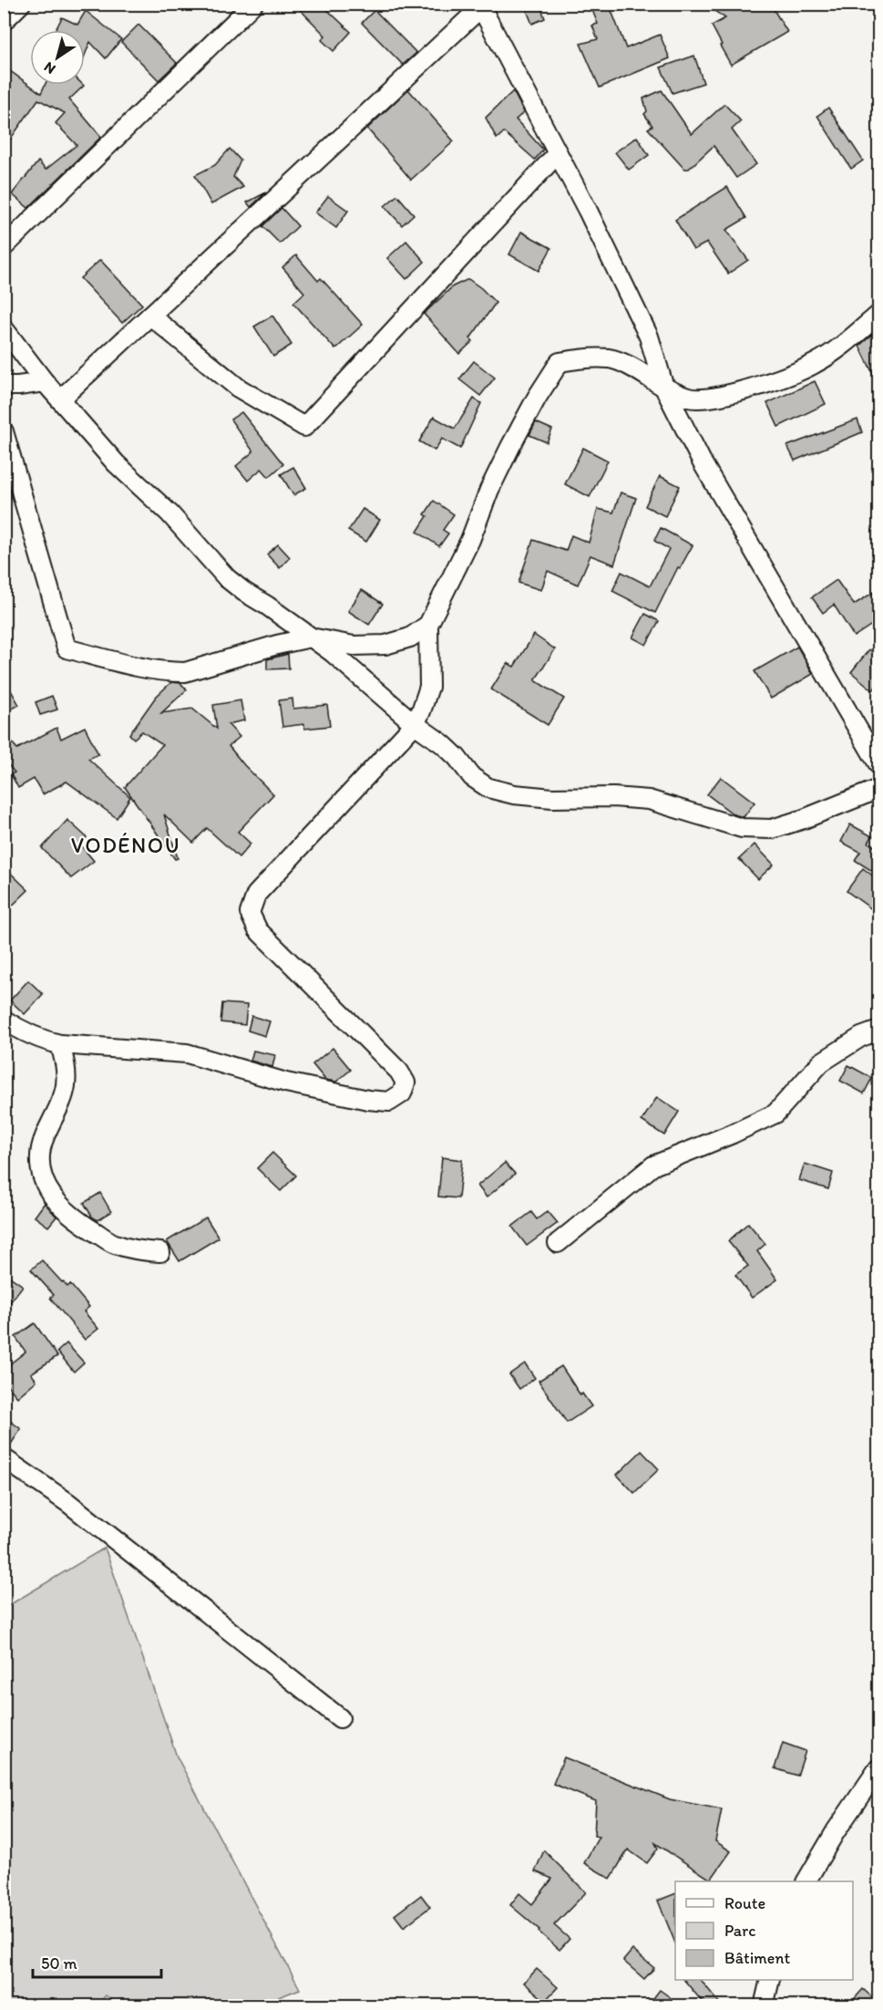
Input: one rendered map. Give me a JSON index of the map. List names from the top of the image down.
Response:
{
  "districts": ["VODÉNOU"],
  "legend": ["Route", "Parc", "Bâtiment"],
  "scale_bar": "50 m",
  "north": "bottom left"
}
